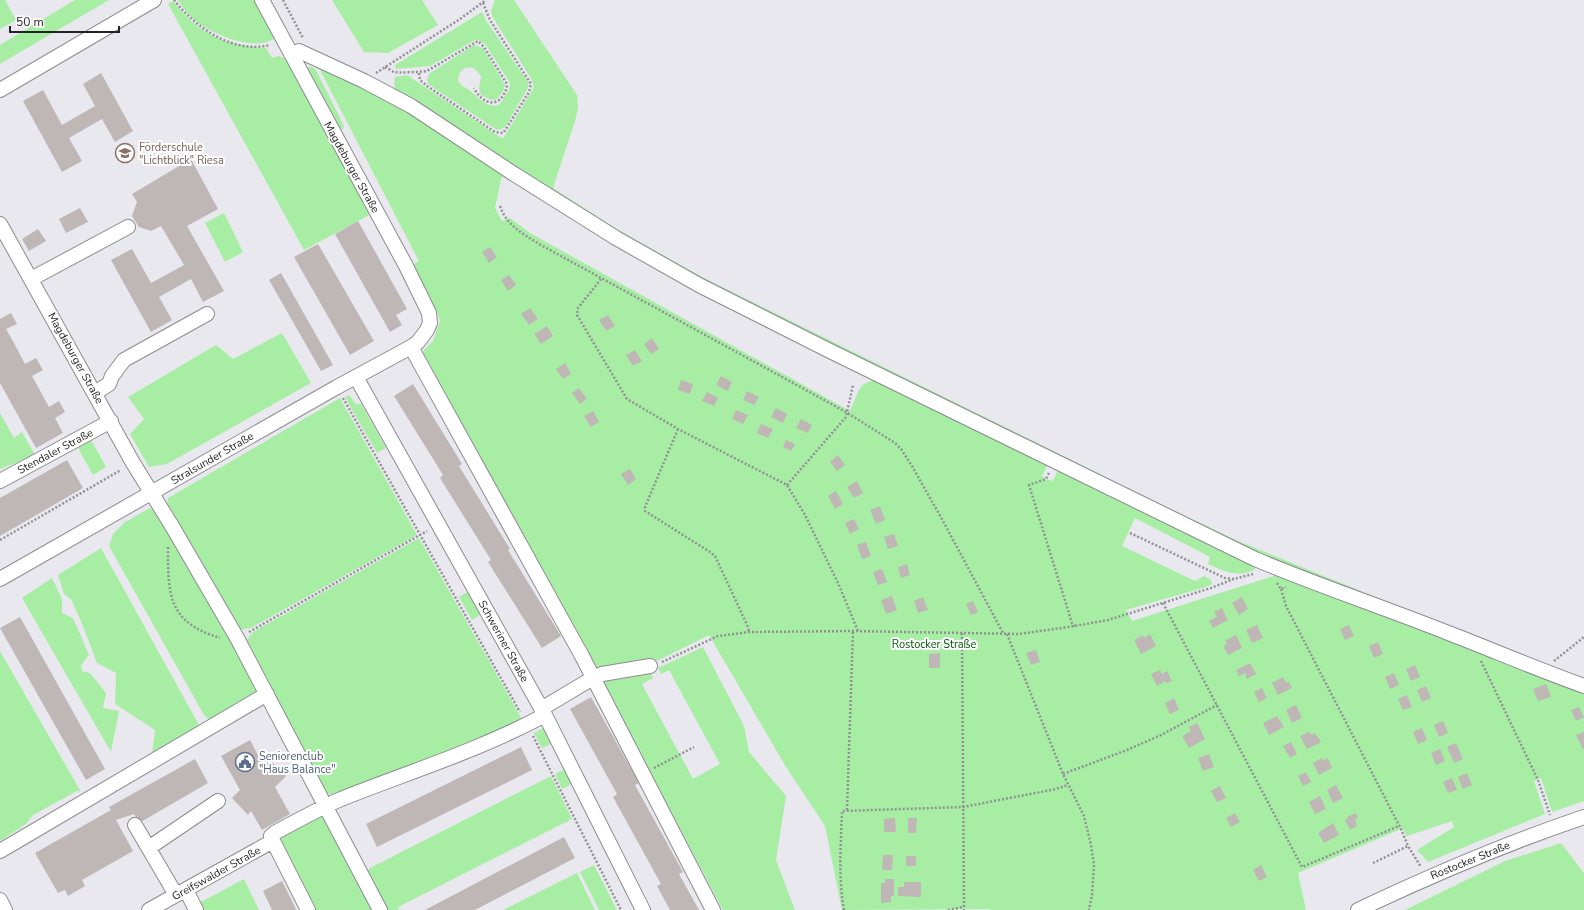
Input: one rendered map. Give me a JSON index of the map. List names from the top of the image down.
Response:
{
  "streets": {
    "street": [
      "Magdeburger Straße",
      "Stendaler Straße",
      "Stralsunder Straße",
      "Schweriner Straße",
      "Rostocker Straße",
      "Greifswalder Straße"
    ]
  },
  "crossings": [
    ["Magdeburger Straße", "Stendaler Straße"],
    ["Magdeburger Straße", "Stralsunder Straße"],
    ["Magdeburger Straße", "Greifswalder Straße"],
    ["Stralsunder Straße", "Schweriner Straße"],
    ["Schweriner Straße", "Greifswalder Straße"]
  ],
  "parks": ["Rostocker Straße"],
  "places": {
    "school or university": ["Förderschule \"Lichtblick\" Riesa"],
    "public building": ["Seniorenclub \"Haus Balance\""]
  },
  "scale_bar": "50 m"
}
